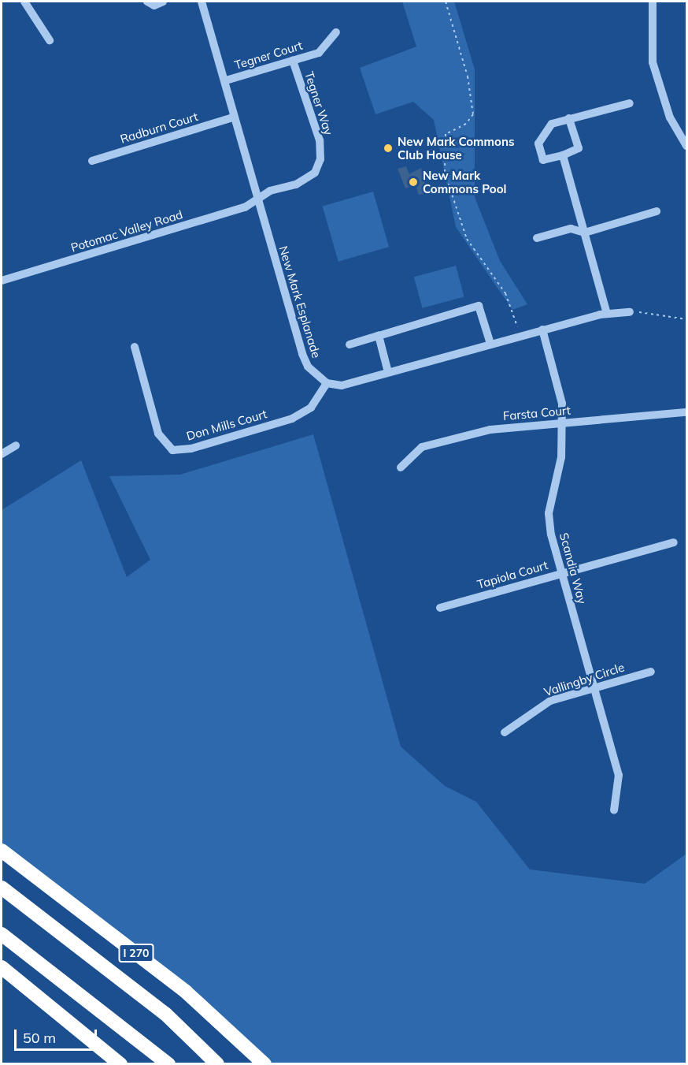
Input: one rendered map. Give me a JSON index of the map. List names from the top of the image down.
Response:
{
  "streets": {
    "highway": ["I 270"],
    "street": [
      "Tegner Court",
      "Tegner Way",
      "Radburn Court",
      "Potomac Valley Road",
      "New Mark Esplanade",
      "Farsta Court",
      "Don Mills Court",
      "Scandia Way",
      "Tapiola Court",
      "Vallingby Circle"
    ]
  },
  "crossings": [
    ["Tegner Court", "Tegner Way"],
    ["Tegner Court", "New Mark Esplanade"],
    ["Tegner Way", "Potomac Valley Road"],
    ["Tegner Way", "New Mark Esplanade"],
    ["Radburn Court", "New Mark Esplanade"],
    ["Potomac Valley Road", "New Mark Esplanade"],
    ["New Mark Esplanade", "Don Mills Court"],
    ["Farsta Court", "Scandia Way"],
    ["Scandia Way", "Tapiola Court"],
    ["Scandia Way", "Vallingby Circle"]
  ],
  "places": ["New Mark Commons Club House", "New Mark Commons Pool"],
  "scale_bar": "50 m"
}
